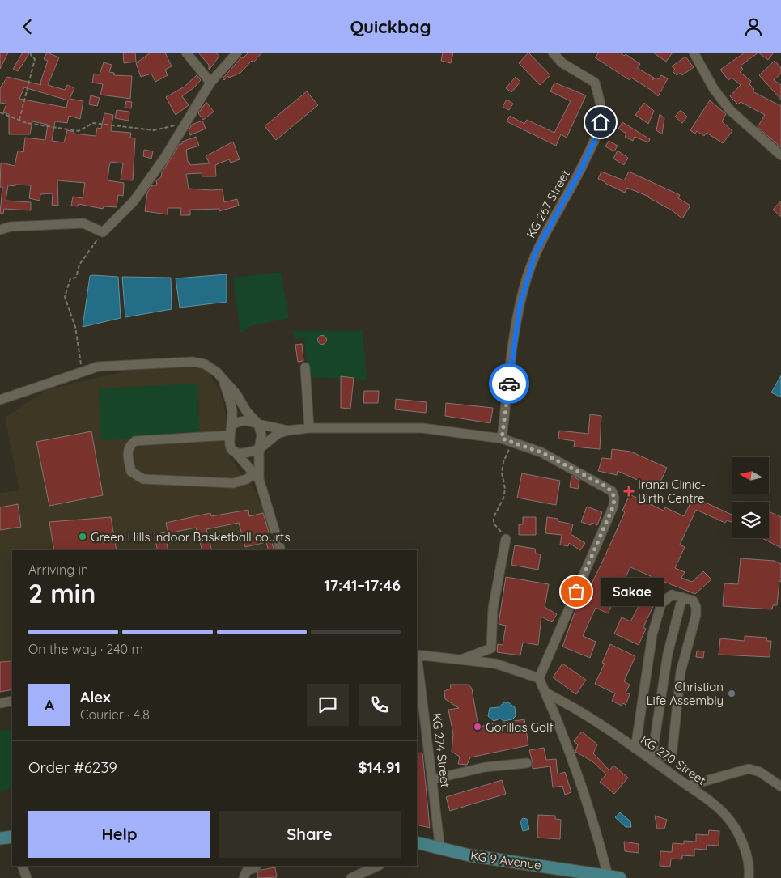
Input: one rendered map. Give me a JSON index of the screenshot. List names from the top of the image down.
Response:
{
  "streets": {
    "main road": ["KG 9 Avenue"],
    "street": ["KG 267 Street", "KG 274 Street", "KG 270 Street"]
  },
  "crossings": [
    ["KG 274 Street", "KG 9 Avenue"]
  ],
  "places": {
    "health": ["Iranzi Clinic- Birth Centre"],
    "other": [
      "Green Hills indoor Basketball courts",
      "Sakae",
      "Christian Life Assembly",
      "Gorillas Golf"
    ]
  },
  "north": "left",
  "page": {
    "header": "Quickbag",
    "heading": ["2 min", "Arriving in", "17:41–17:46"],
    "panel": [
      "Alex",
      "Courier · 4.8",
      "Order #6239",
      "$14.91"
    ],
    "bubble": "Sakae",
    "bar": "On the way · 240 m",
    "round": "A",
    "buttons": ["Help", "Share"]
  }
}
